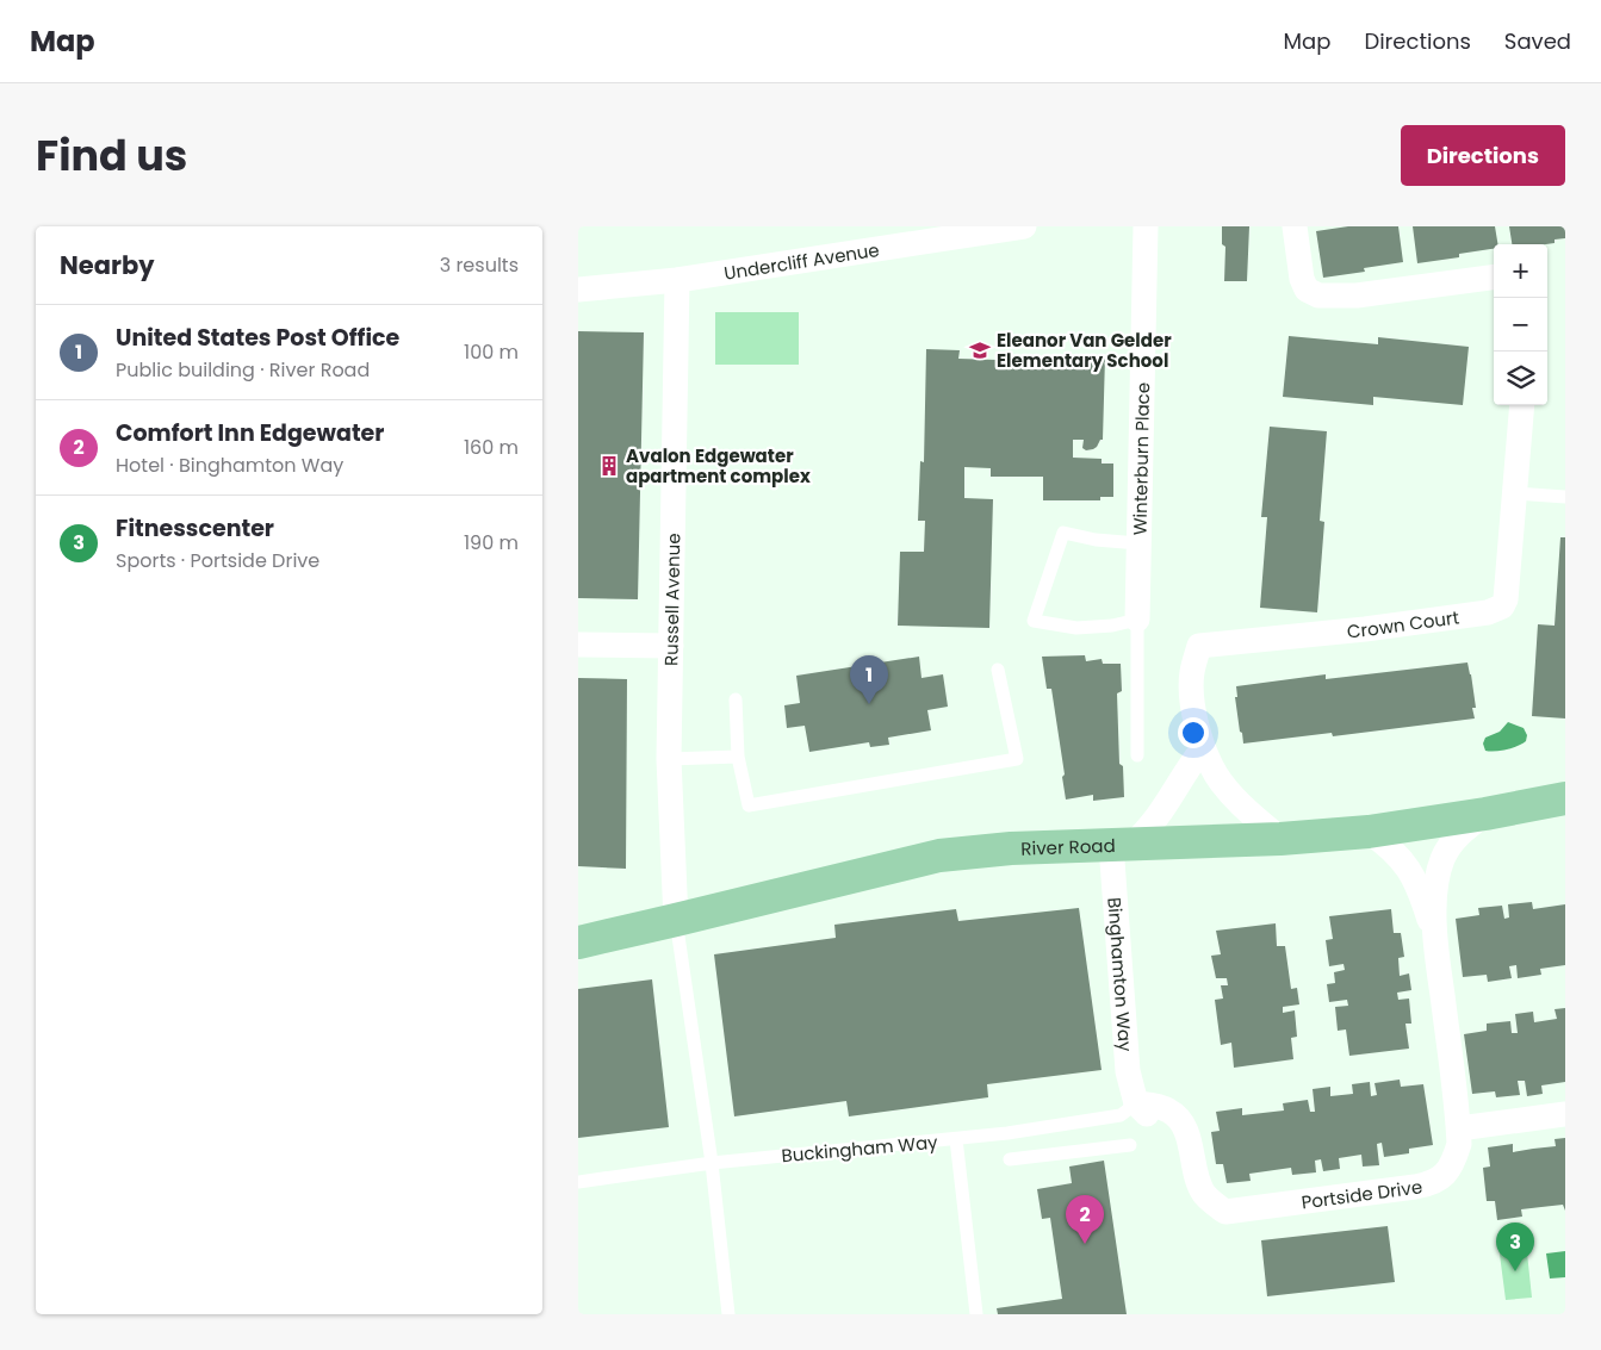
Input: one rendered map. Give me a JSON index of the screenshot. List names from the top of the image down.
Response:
{
  "streets": {
    "main road": ["River Road"],
    "street": [
      "Undercliff Avenue",
      "Winterburn Place",
      "Russell Avenue",
      "Crown Court",
      "Binghamton Way",
      "Portside Drive"
    ],
    "lane": ["Buckingham Way"]
  },
  "crossings": [
    ["Undercliff Avenue", "Russell Avenue"],
    ["Russell Avenue", "River Road"],
    ["Crown Court", "River Road"],
    ["River Road", "Binghamton Way"],
    ["River Road", "Portside Drive"],
    ["Binghamton Way", "Buckingham Way"],
    ["Binghamton Way", "Portside Drive"],
    ["Buckingham Way", "Portside Drive"]
  ],
  "places": {
    "school or university": ["Eleanor Van Gelder Elementary School"],
    "building": ["Avalon Edgewater apartment complex"]
  },
  "page": {
    "header": "Map",
    "nav": ["Map", "Directions", "Saved"],
    "title": "Find us",
    "buttons": "Directions",
    "heading": ["Nearby", "3 results"],
    "map_buttons": ["+", "−"],
    "list": [
      {
        "mark": "1",
        "name": "United States Post Office",
        "note": "Public building · River Road",
        "value": "100 m"
      },
      {
        "mark": "2",
        "name": "Comfort Inn Edgewater",
        "note": "Hotel · Binghamton Way",
        "value": "160 m"
      },
      {
        "mark": "3",
        "name": "Fitnesscenter",
        "note": "Sports · Portside Drive",
        "value": "190 m"
      }
    ],
    "pins": ["1", "2", "3"]
  }
}
